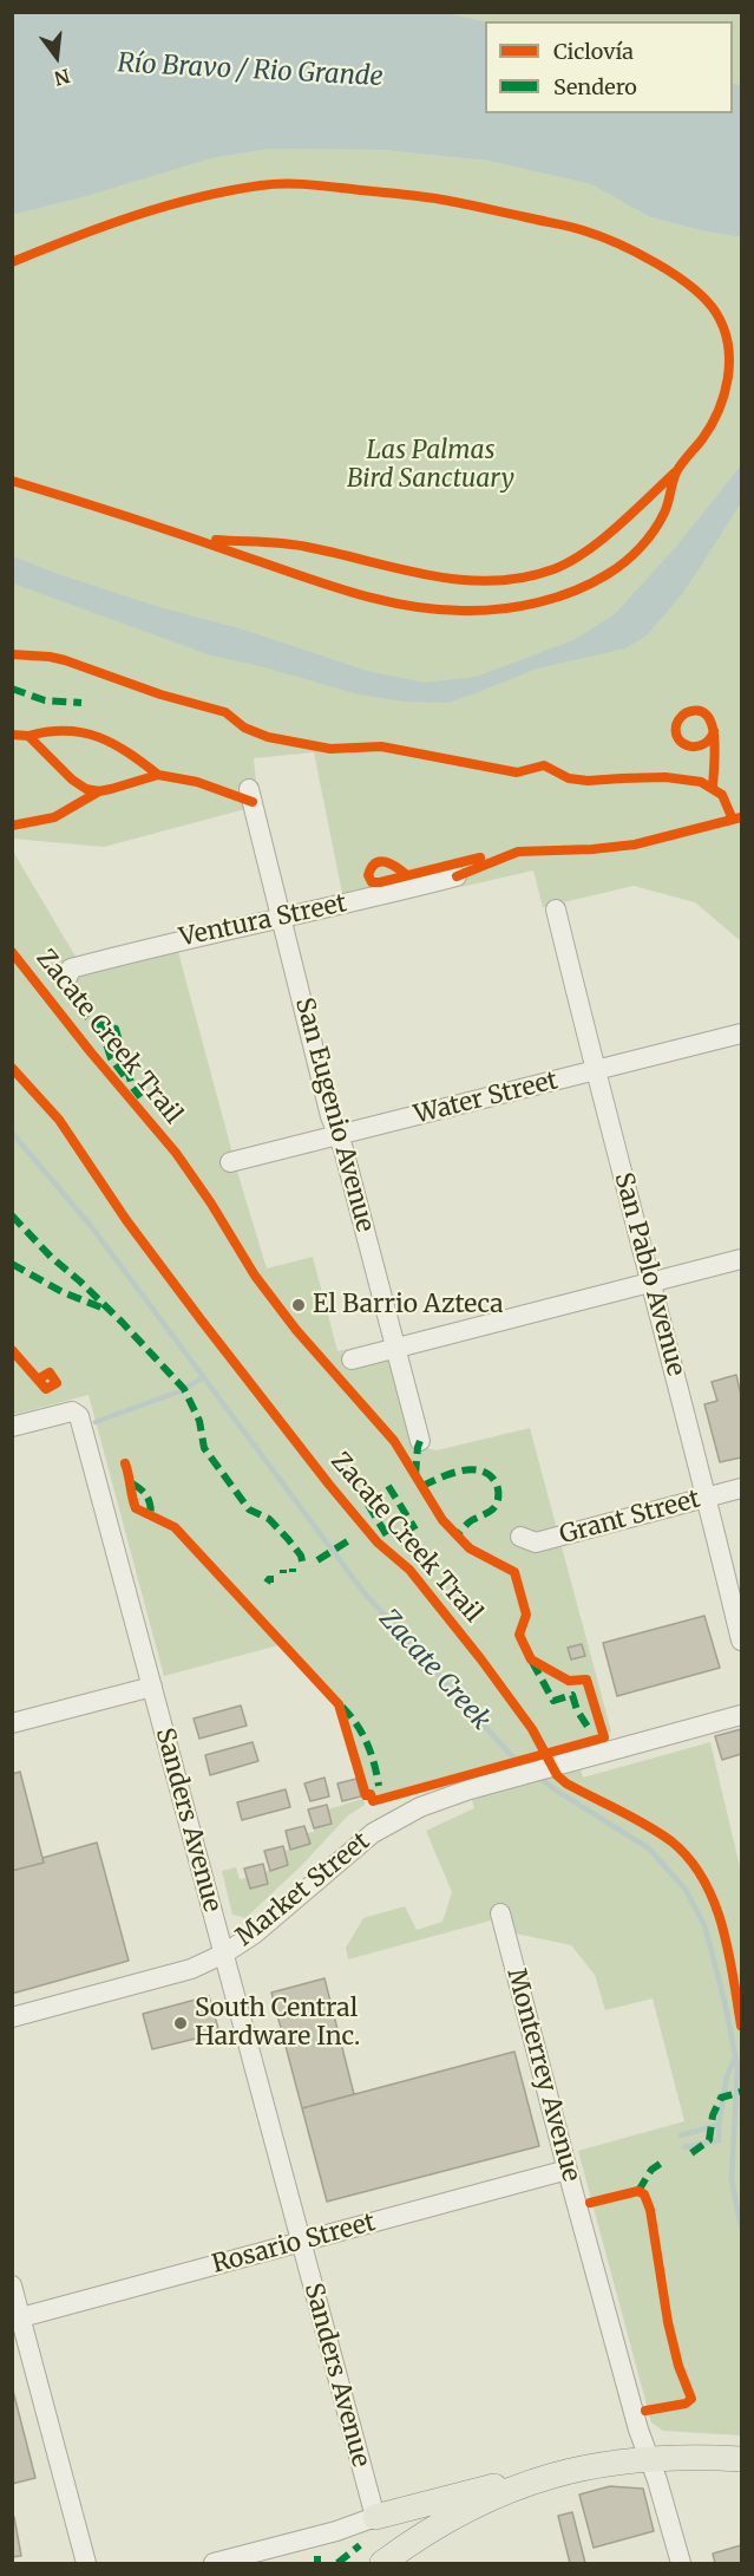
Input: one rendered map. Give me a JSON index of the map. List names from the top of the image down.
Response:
{
  "streets": {
    "street": [
      "Ventura Street",
      "Water Street",
      "San Eugenio Avenue",
      "San Pablo Avenue",
      "Grant Street",
      "Sanders Avenue",
      "Market Street",
      "Monterrey Avenue",
      "Rosario Street"
    ],
    "cycle path": ["Zacate Creek Trail"]
  },
  "crossings": [
    ["Ventura Street", "San Eugenio Avenue"],
    ["Water Street", "San Eugenio Avenue"],
    ["Water Street", "San Pablo Avenue"],
    ["San Pablo Avenue", "Grant Street"],
    ["Sanders Avenue", "Market Street"],
    ["Sanders Avenue", "Rosario Street"],
    ["Monterrey Avenue", "Rosario Street"]
  ],
  "water": ["Río Bravo / Rio Grande", "Zacate Creek"],
  "parks": ["Las Palmas Bird Sanctuary"],
  "places": ["El Barrio Azteca", "South Central Hardware Inc."],
  "legend": ["Ciclovía", "Sendero"],
  "north": "bottom"
}
